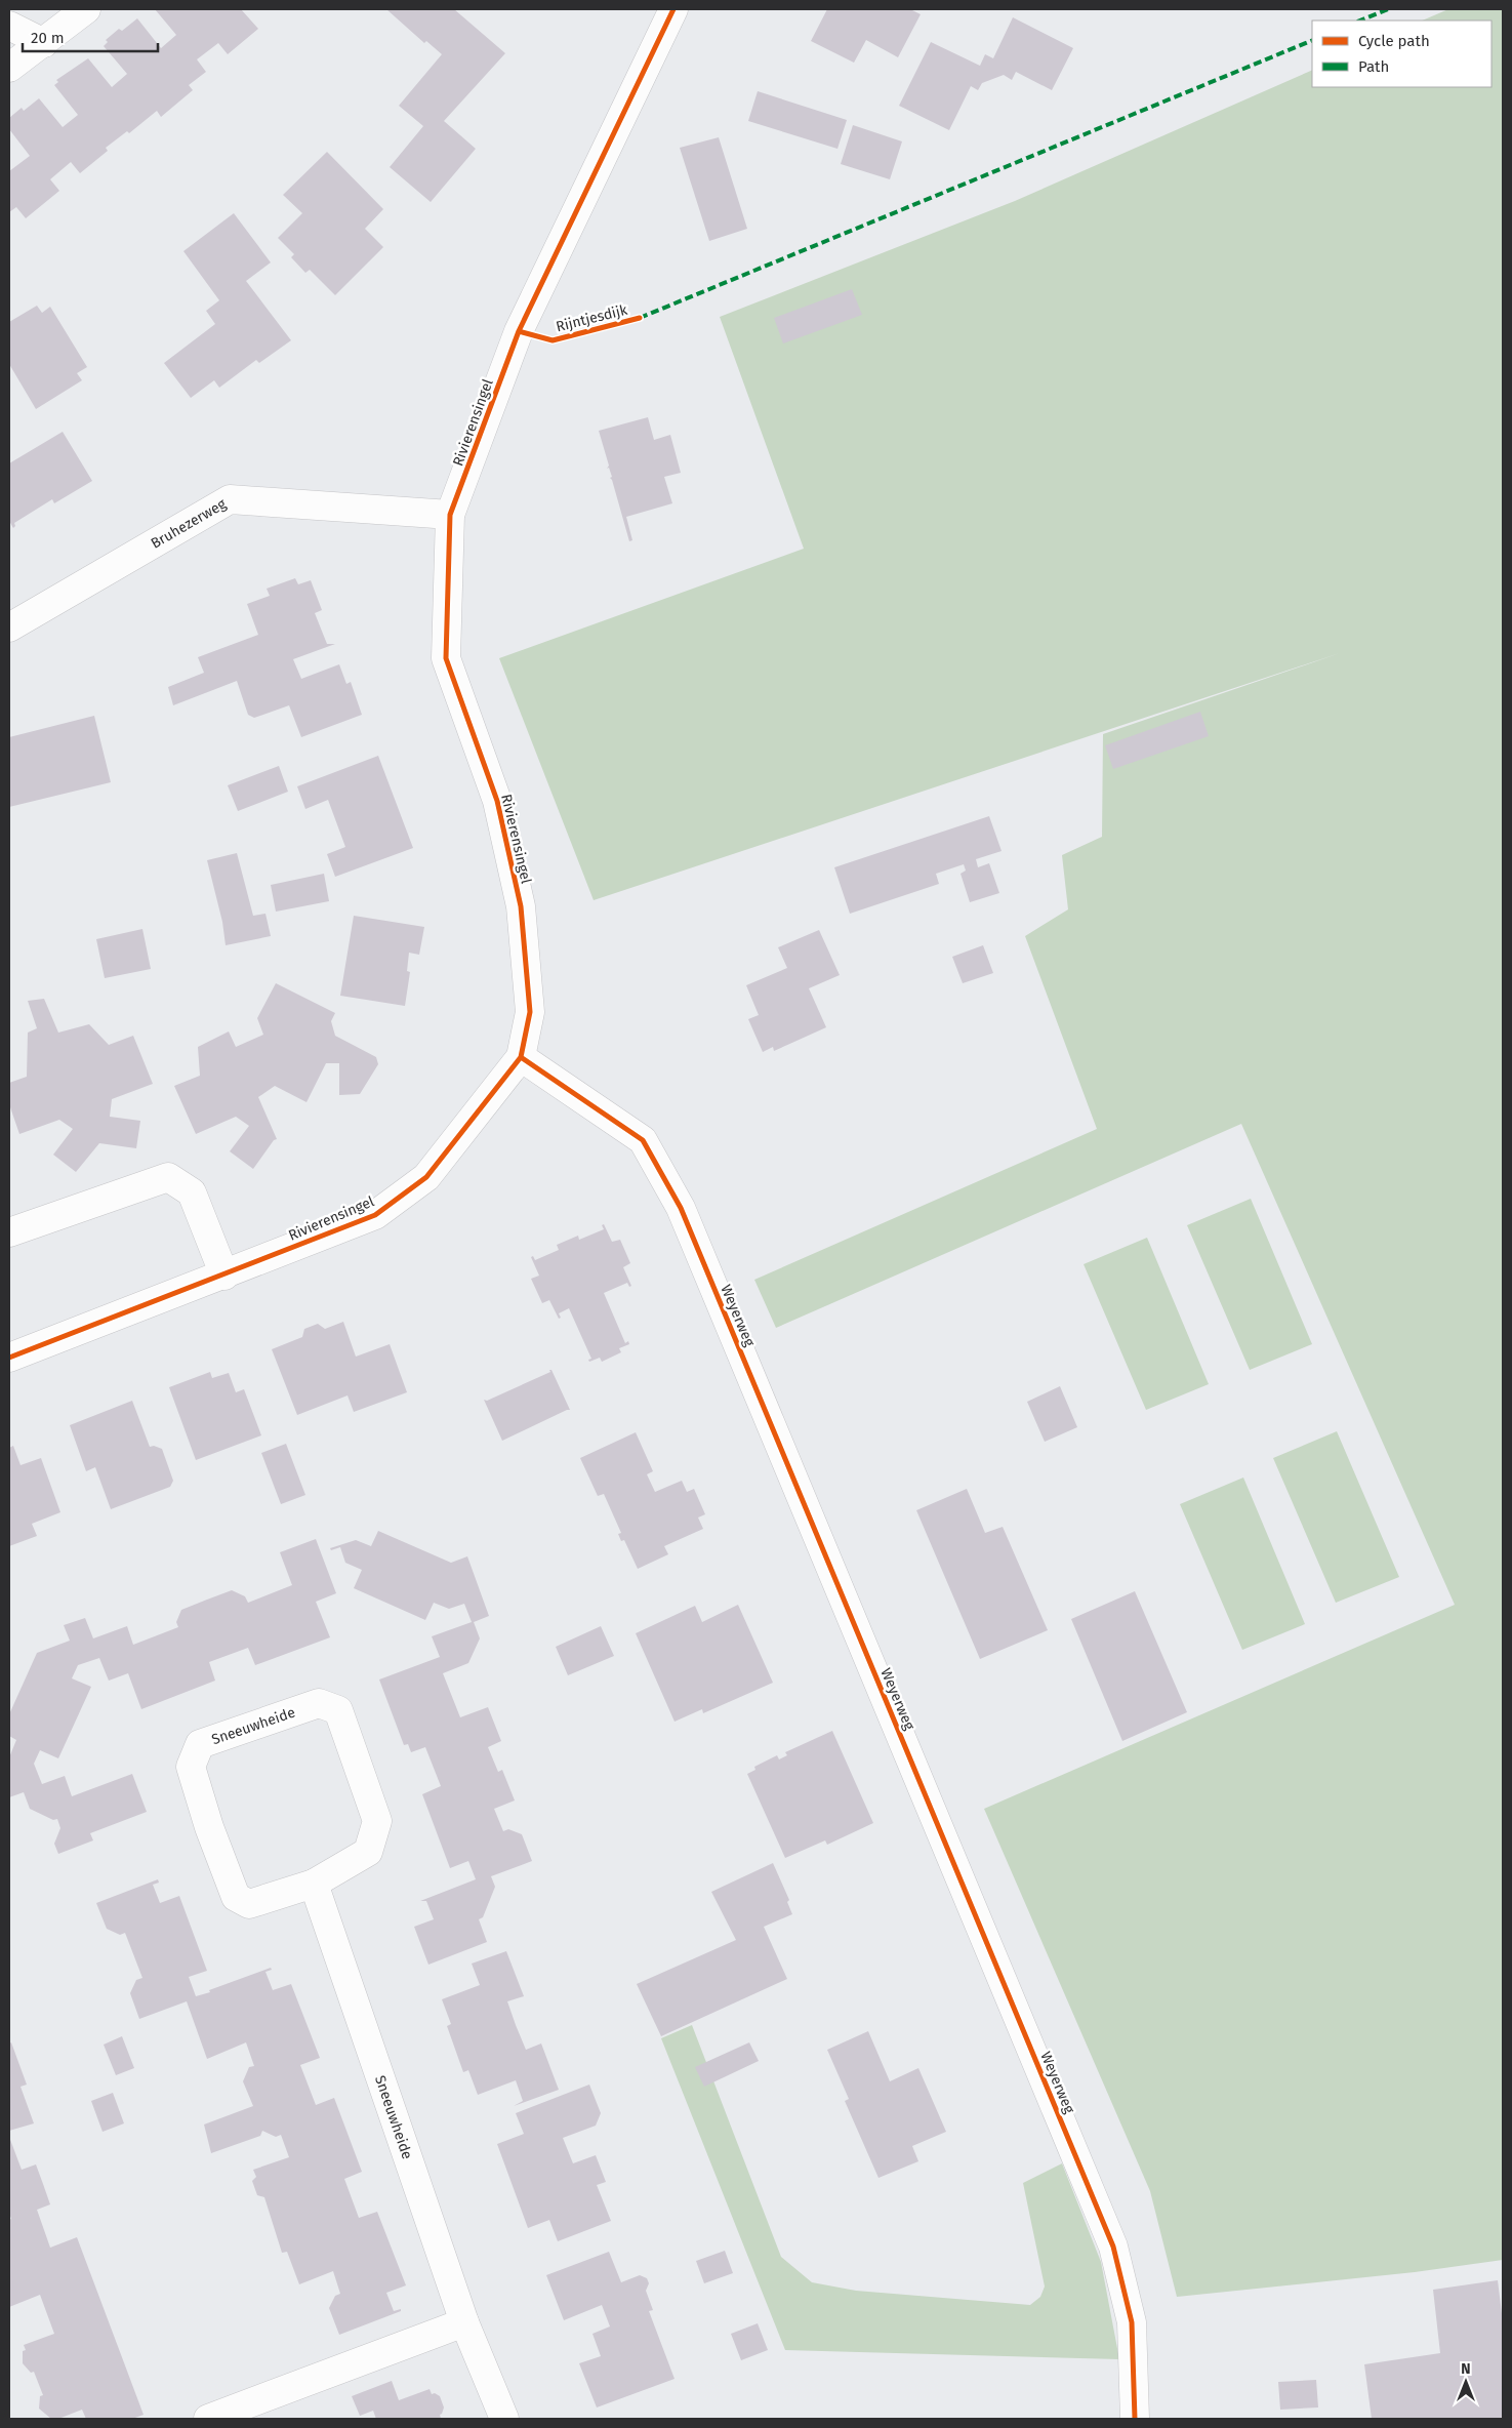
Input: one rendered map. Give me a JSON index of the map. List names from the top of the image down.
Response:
{
  "streets": {
    "street": [
      "Rivierensingel",
      "Bruhezerweg",
      "Weyerweg",
      "Sneeuwheide"
    ],
    "cycle path": ["Rijntjesdijk"]
  },
  "crossings": [
    ["Rivierensingel", "Bruhezerweg"],
    ["Rivierensingel", "Weyerweg"]
  ],
  "legend": ["Cycle path", "Path"],
  "scale_bar": "20 m",
  "north": "top"
}
